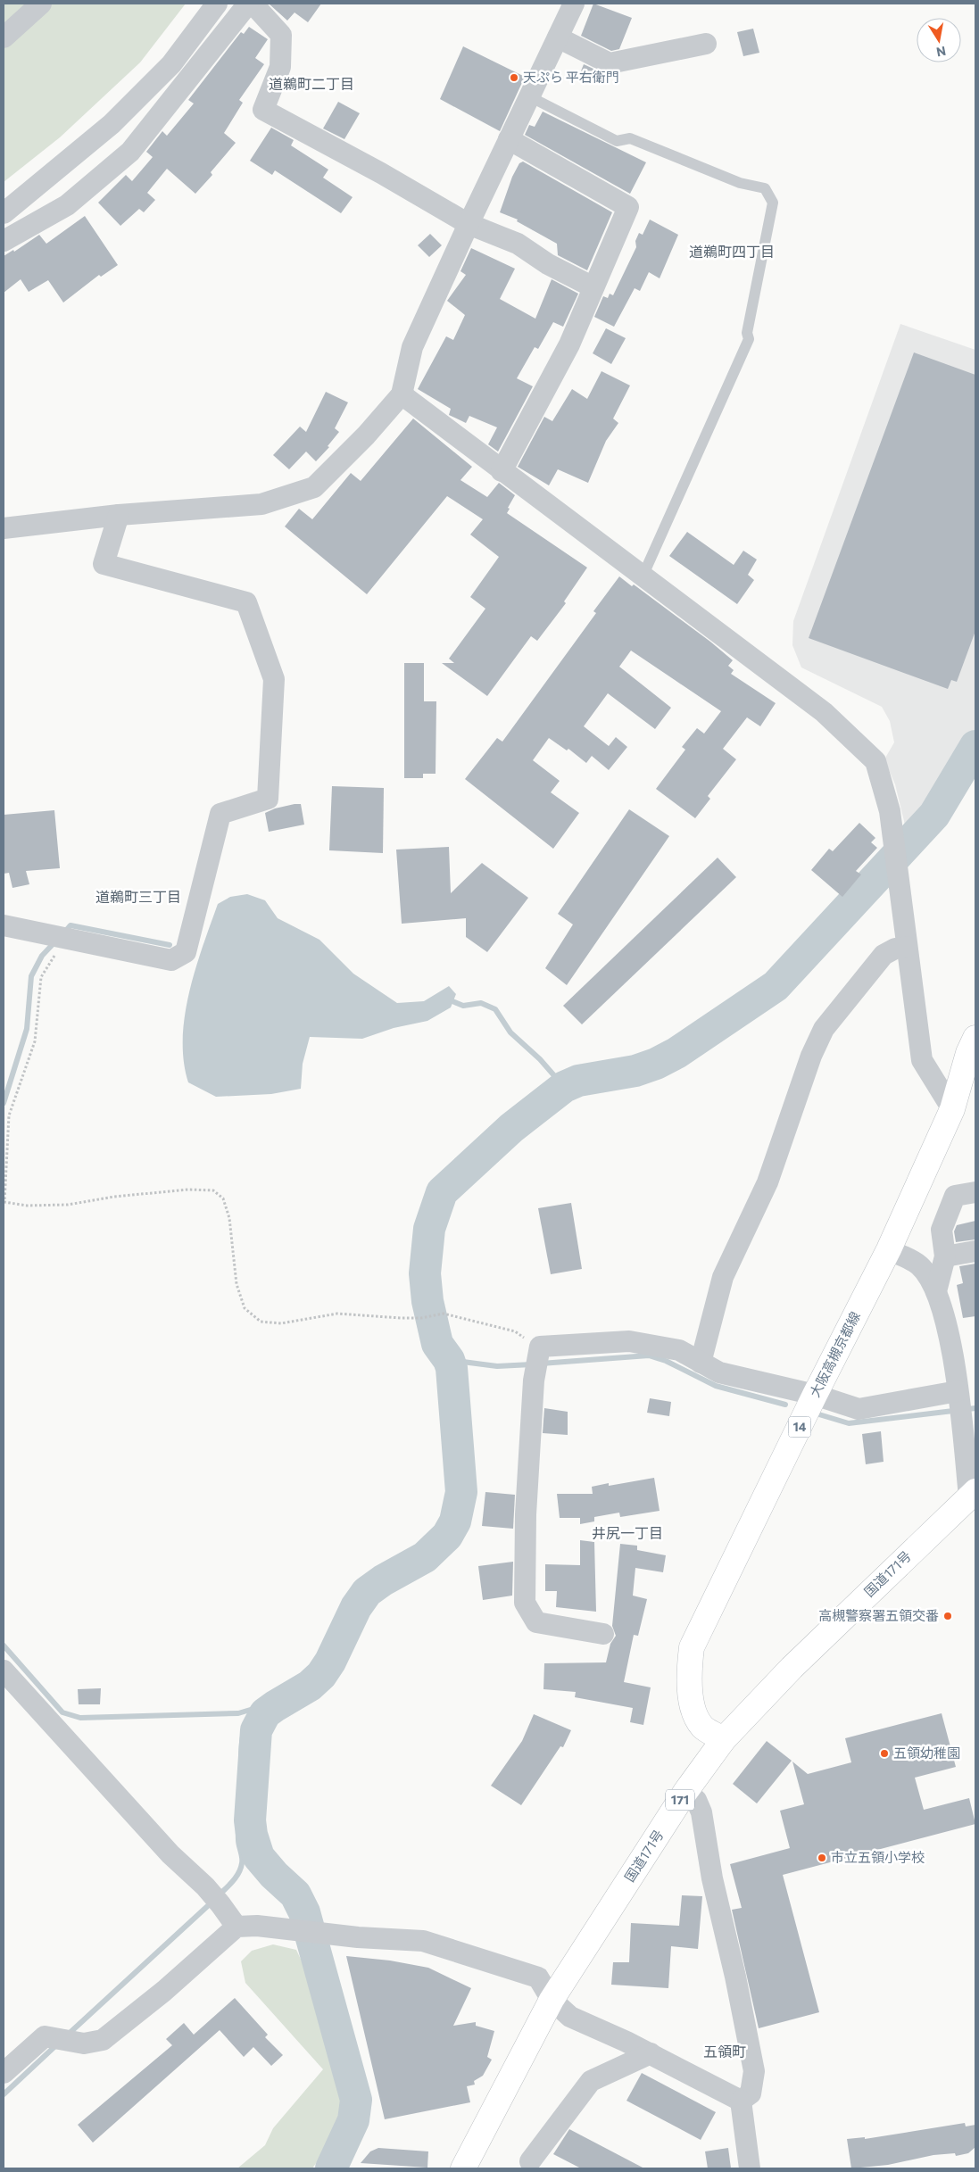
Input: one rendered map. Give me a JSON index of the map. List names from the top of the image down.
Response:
{
  "streets": {
    "main road": [
      "大阪高槻京都線",
      "14",
      "国道171号",
      "171"
    ]
  },
  "crossings": [
    ["大阪高槻京都線", "国道171号"]
  ],
  "districts": [
    "道鵜町二丁目",
    "道鵜町四丁目",
    "道鵜町三丁目",
    "井尻一丁目",
    "五領町"
  ],
  "places": [
    "天ぷら 平右衛門",
    "高槻警察署五領交番",
    "五領幼稚園",
    "市立五領小学校"
  ],
  "north": "bottom"
}
